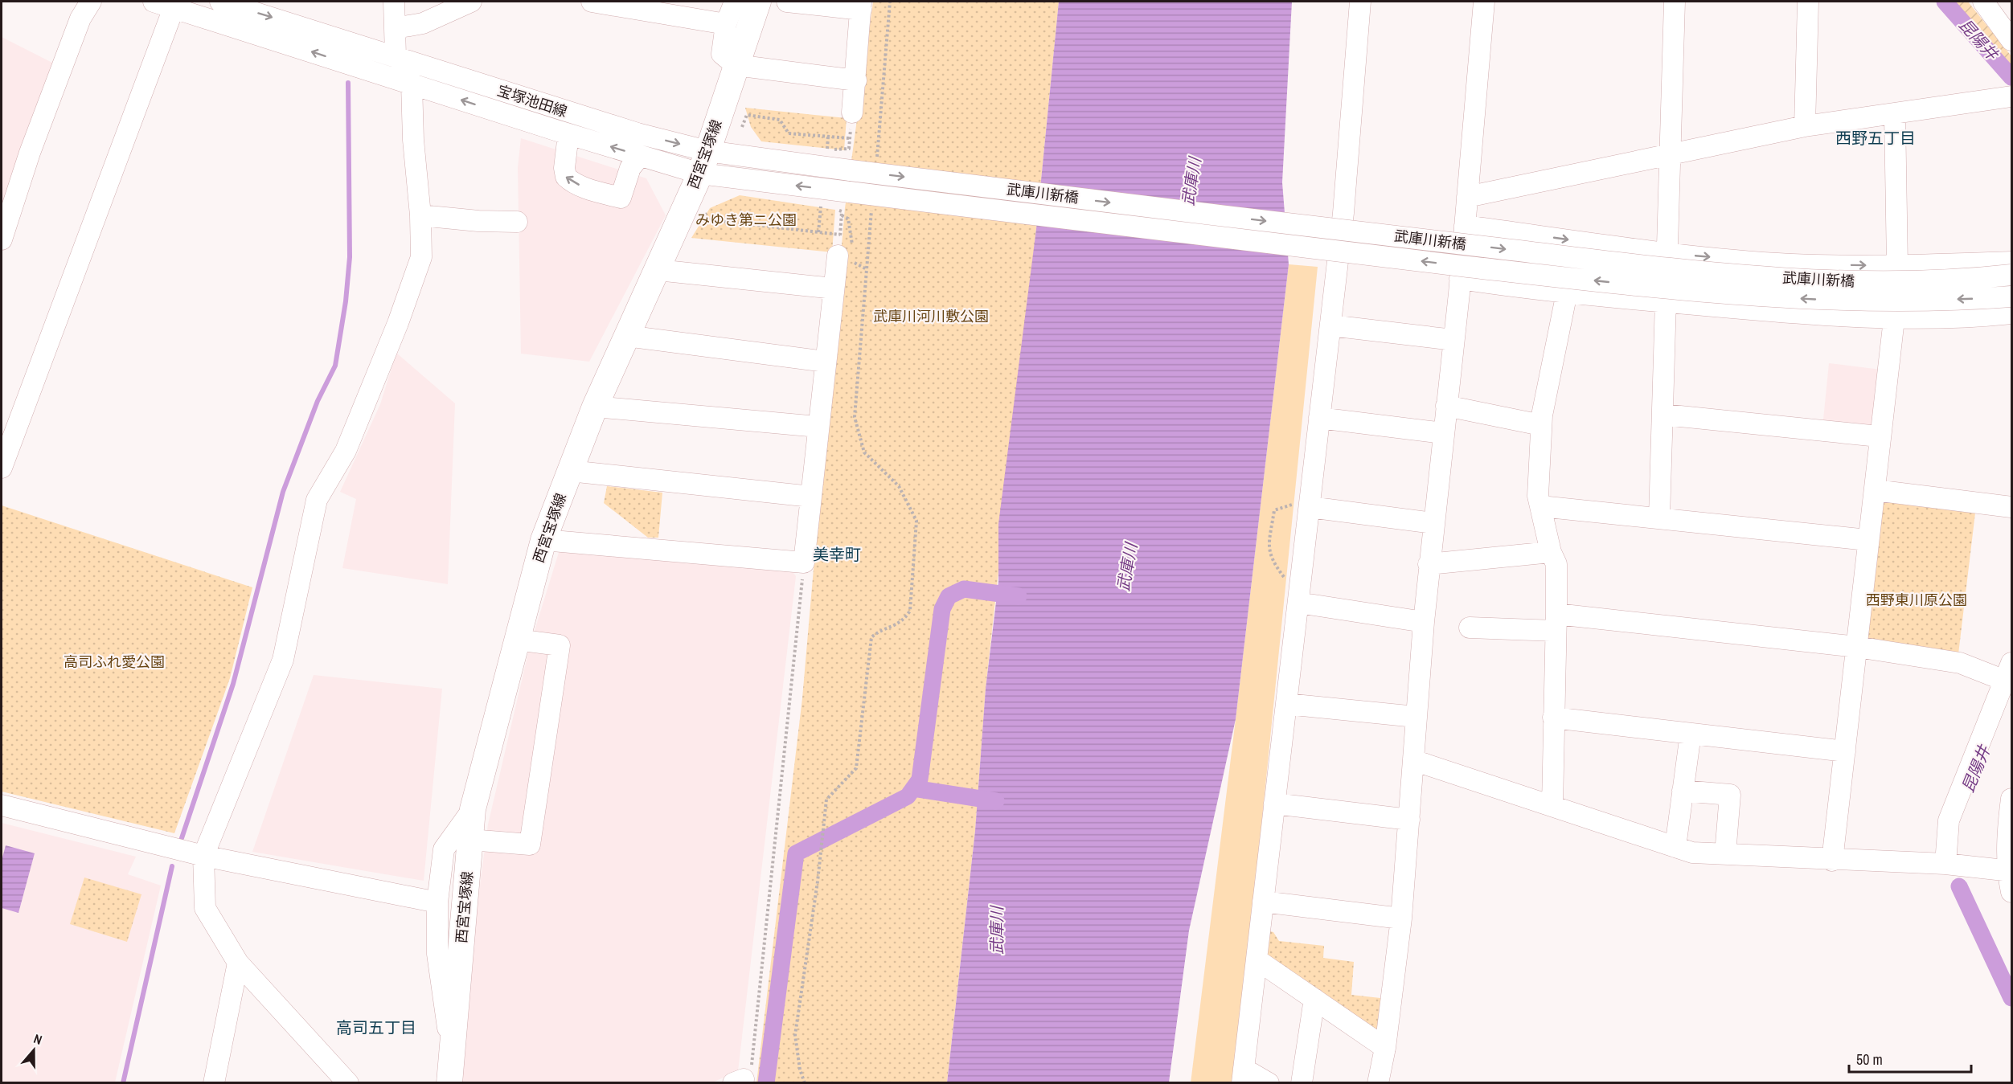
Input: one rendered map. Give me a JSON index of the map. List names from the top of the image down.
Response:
{
  "streets": {
    "main road": ["西宮宝塚線"],
    "street": ["宝塚池田線", "武庫川新橋"]
  },
  "crossings": [
    ["宝塚池田線", "西宮宝塚線"],
    ["宝塚池田線", "武庫川新橋"],
    ["西宮宝塚線", "武庫川新橋"]
  ],
  "districts": ["西野五丁目", "美幸町", "高司五丁目"],
  "water": ["昆陽井", "武庫川"],
  "parks": [
    "みゆき第ニ公園",
    "武庫川河川敷公園",
    "西野東川原公園",
    "高司ふれ愛公園"
  ],
  "scale_bar": "50 m",
  "north": "top"
}
